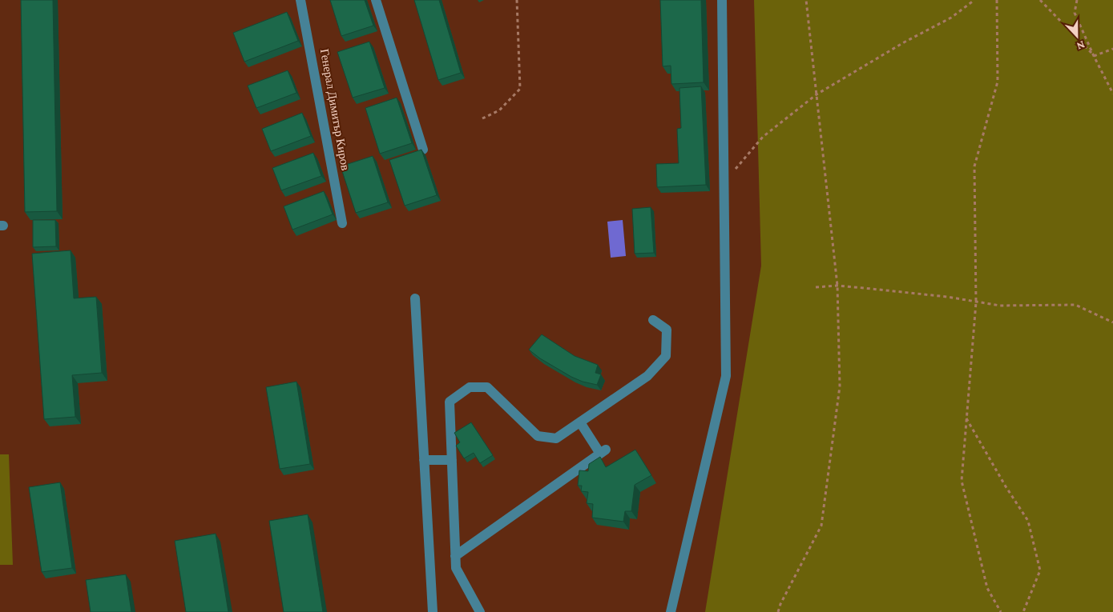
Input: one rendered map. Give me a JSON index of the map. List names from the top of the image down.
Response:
{
  "streets": {
    "street": ["Генерал Димитър Киров"]
  },
  "north": "bottom"
}
